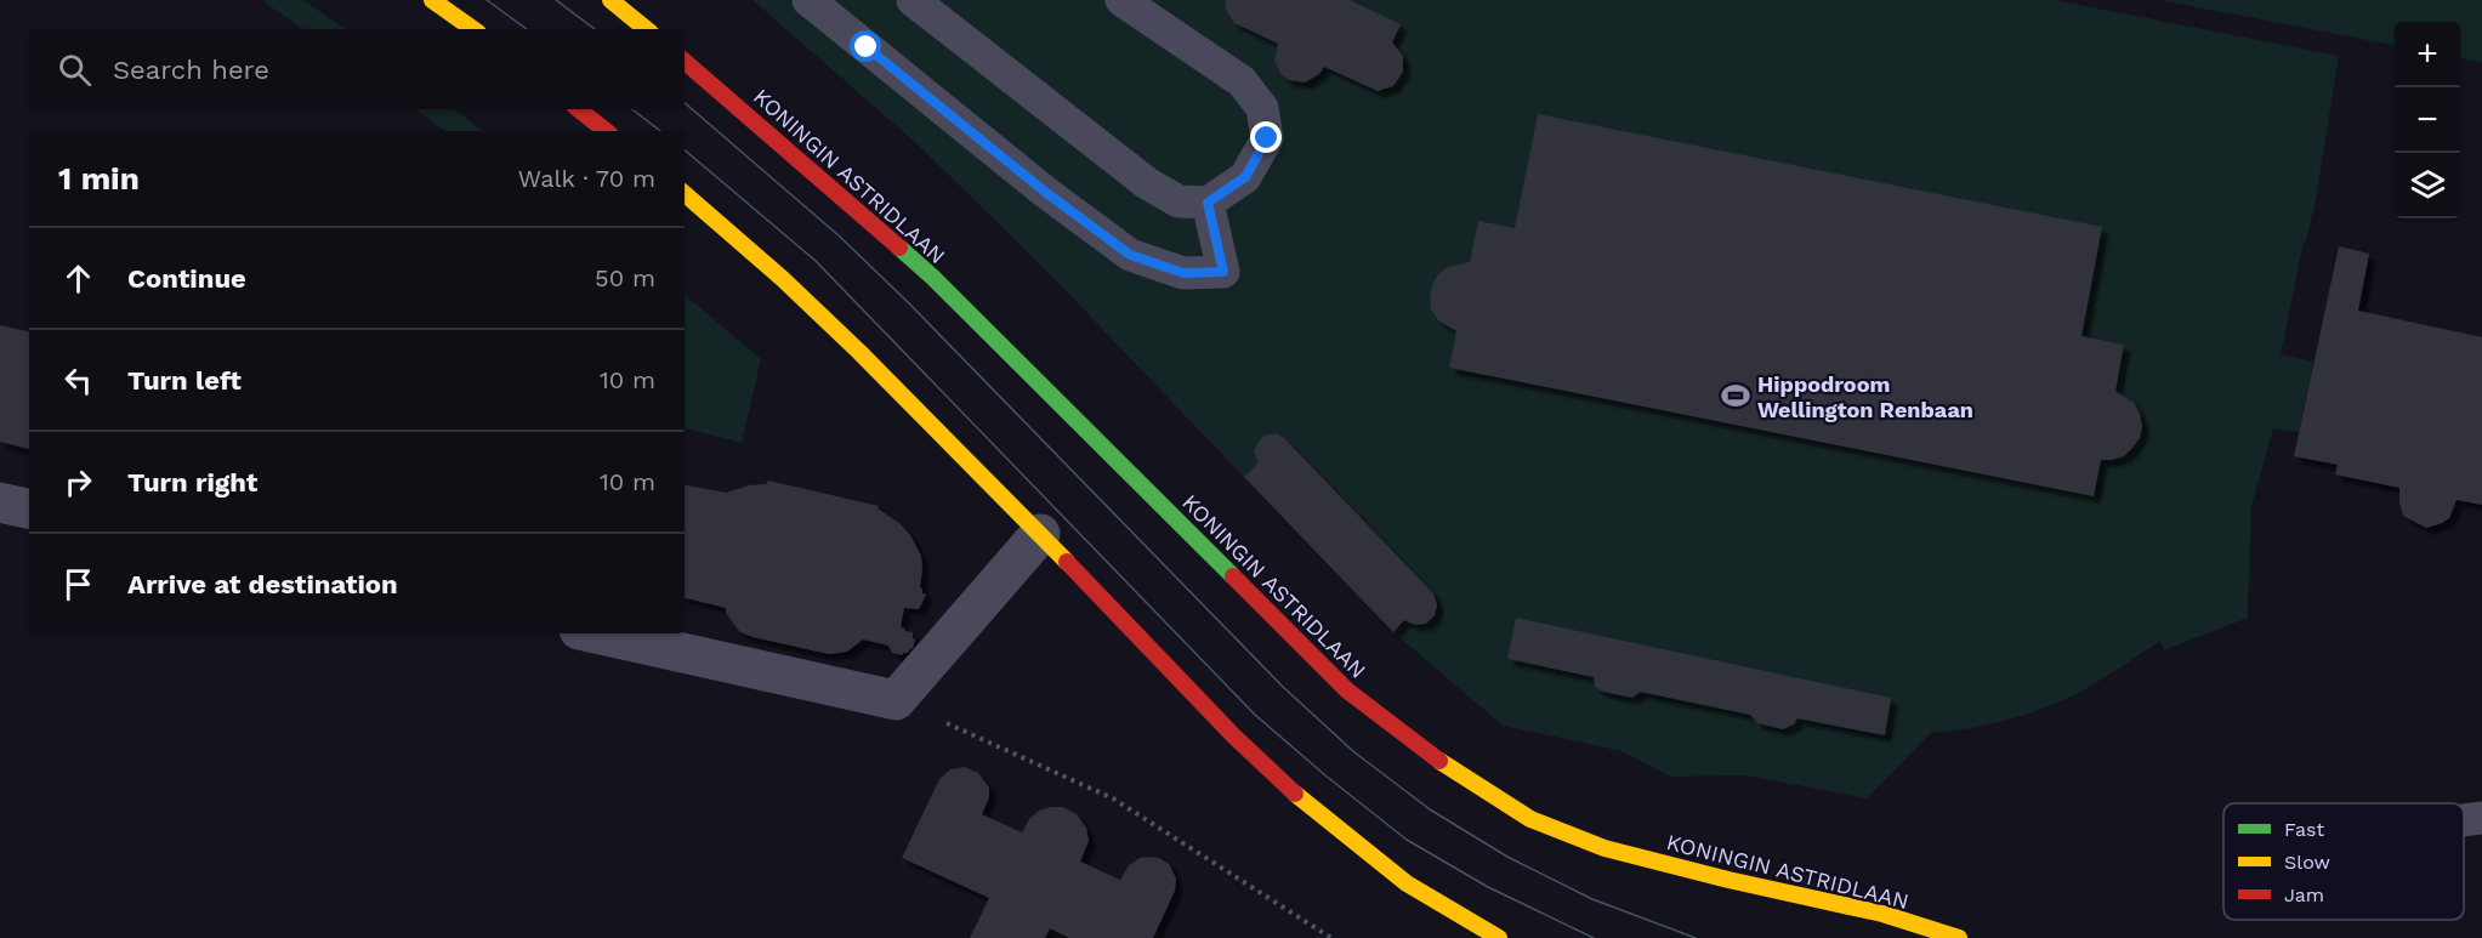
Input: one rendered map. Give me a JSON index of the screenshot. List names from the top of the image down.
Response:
{
  "streets": {
    "street": ["KONINGIN ASTRIDLAAN"]
  },
  "places": {
    "sports": ["Hippodroom Wellington Renbaan"]
  },
  "legend": ["Fast", "Slow", "Jam"],
  "page": {
    "map_buttons": ["+", "−"],
    "search": "Search here",
    "heading": ["1 min", "Walk · 70 m"],
    "list": [
      ["Continue", "50 m"],
      ["Turn left", "10 m"],
      ["Turn right", "10 m"],
      "Arrive at destination"
    ]
  }
}
